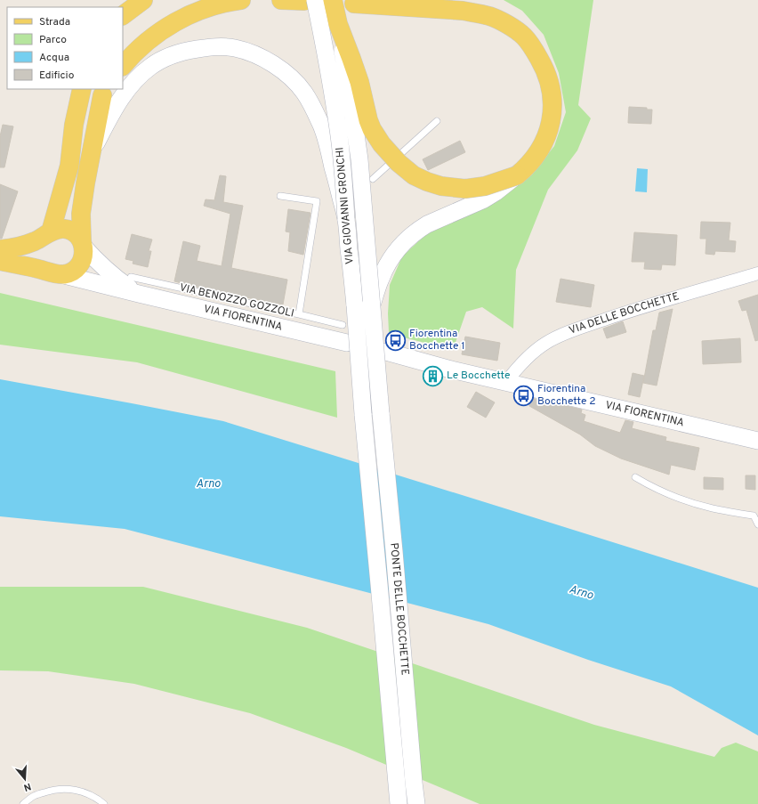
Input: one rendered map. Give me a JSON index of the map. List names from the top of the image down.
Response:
{
  "streets": {
    "main road": ["VIA GIOVANNI GRONCHI", "VIA FIORENTINA", "PONTE DELLE BOCCHETTE"],
    "street": ["VIA DELLE BOCCHETTE"],
    "lane": ["VIA BENOZZO GOZZOLI"]
  },
  "crossings": [
    ["VIA GIOVANNI GRONCHI", "PONTE DELLE BOCCHETTE"],
    ["VIA DELLE BOCCHETTE", "VIA FIORENTINA"]
  ],
  "water": ["Arno"],
  "places": {
    "bus stop": ["Fiorentina Bocchette 1", "Fiorentina Bocchette 2"],
    "building": ["Le Bocchette"]
  },
  "legend": [
    "Strada",
    "Parco",
    "Acqua",
    "Edificio"
  ],
  "north": "bottom"
}
